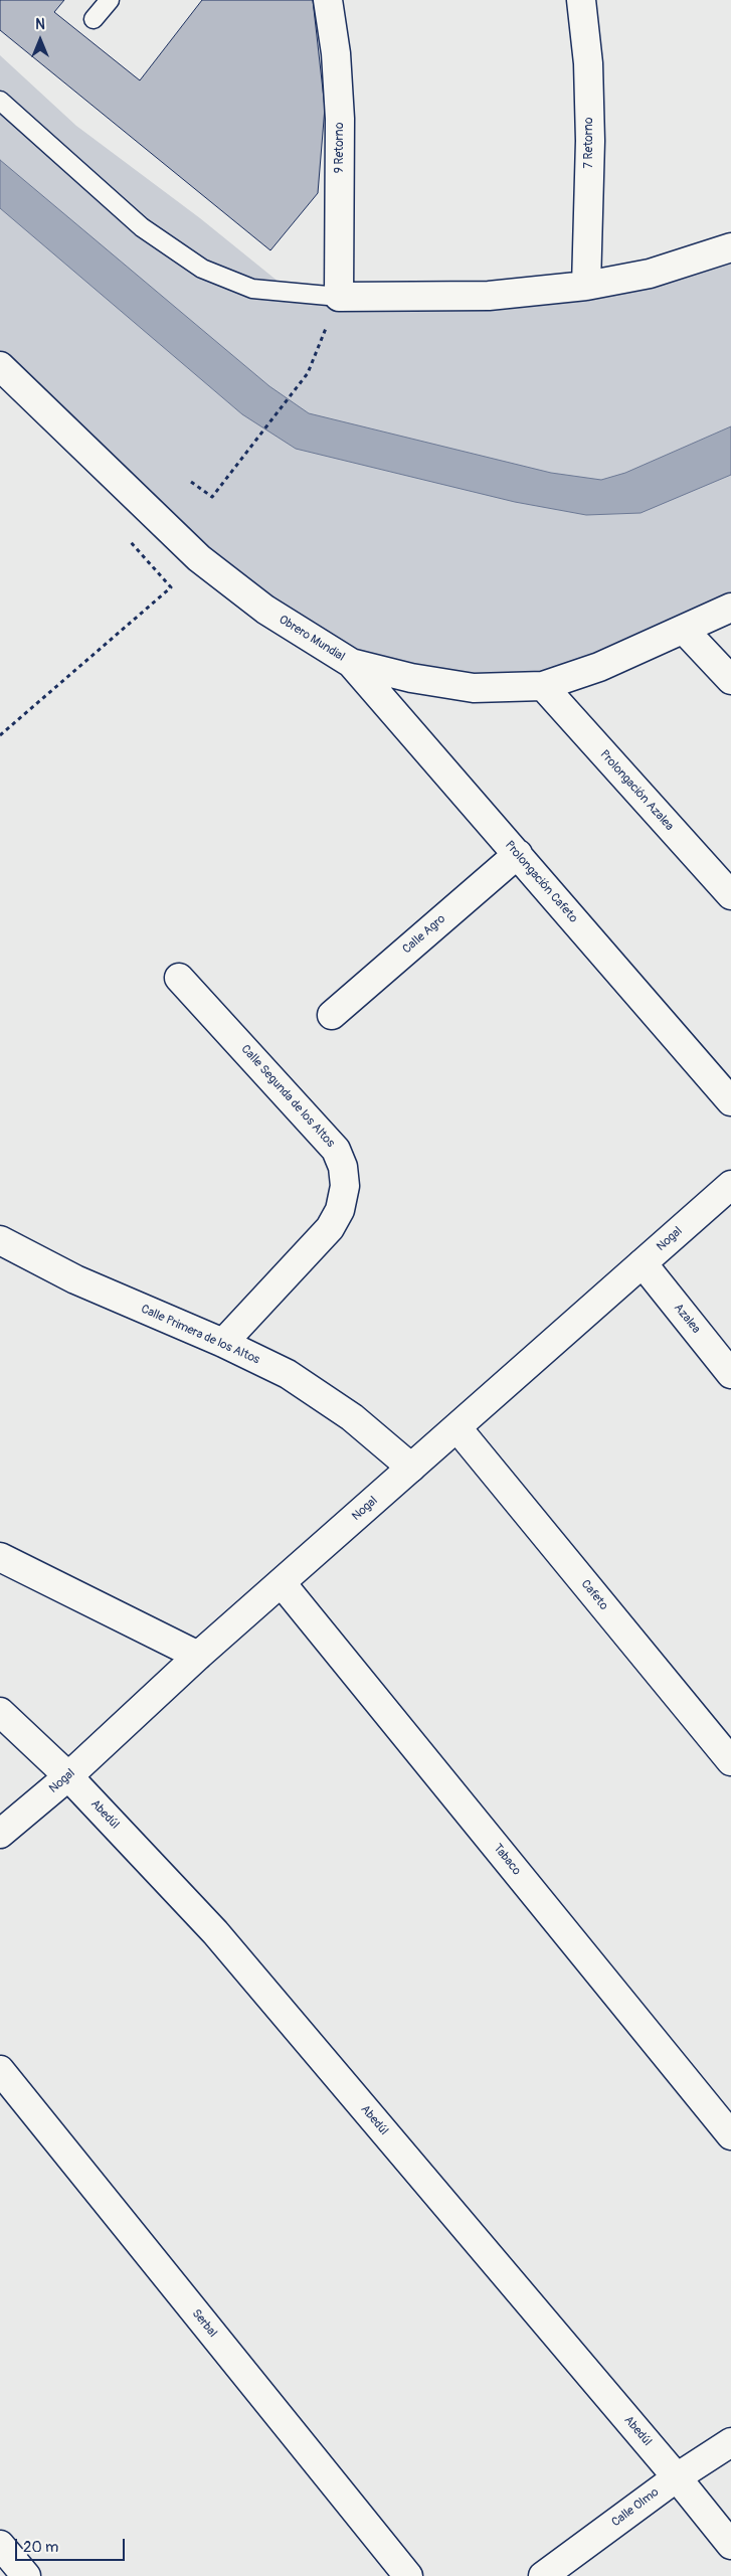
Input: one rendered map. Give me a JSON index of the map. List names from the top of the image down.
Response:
{
  "streets": {
    "street": [
      "7 Retorno",
      "9 Retorno",
      "Obrero Mundial",
      "Prolongación Azalea",
      "Prolongación Cafeto",
      "Calle Agro",
      "Calle Segunda de los Altos",
      "Nogal",
      "Azalea",
      "Calle Primera de los Altos",
      "Cafeto",
      "Abedúl",
      "Tabaco",
      "Serbal",
      "Calle Olmo"
    ]
  },
  "crossings": [
    ["Obrero Mundial", "Prolongación Azalea"],
    ["Obrero Mundial", "Prolongación Cafeto"],
    ["Prolongación Cafeto", "Calle Agro"],
    ["Calle Segunda de los Altos", "Calle Primera de los Altos"],
    ["Nogal", "Azalea"],
    ["Nogal", "Calle Primera de los Altos"],
    ["Nogal", "Cafeto"],
    ["Nogal", "Abedúl"],
    ["Nogal", "Tabaco"],
    ["Abedúl", "Calle Olmo"]
  ],
  "scale_bar": "20 m",
  "north": "top"
}
